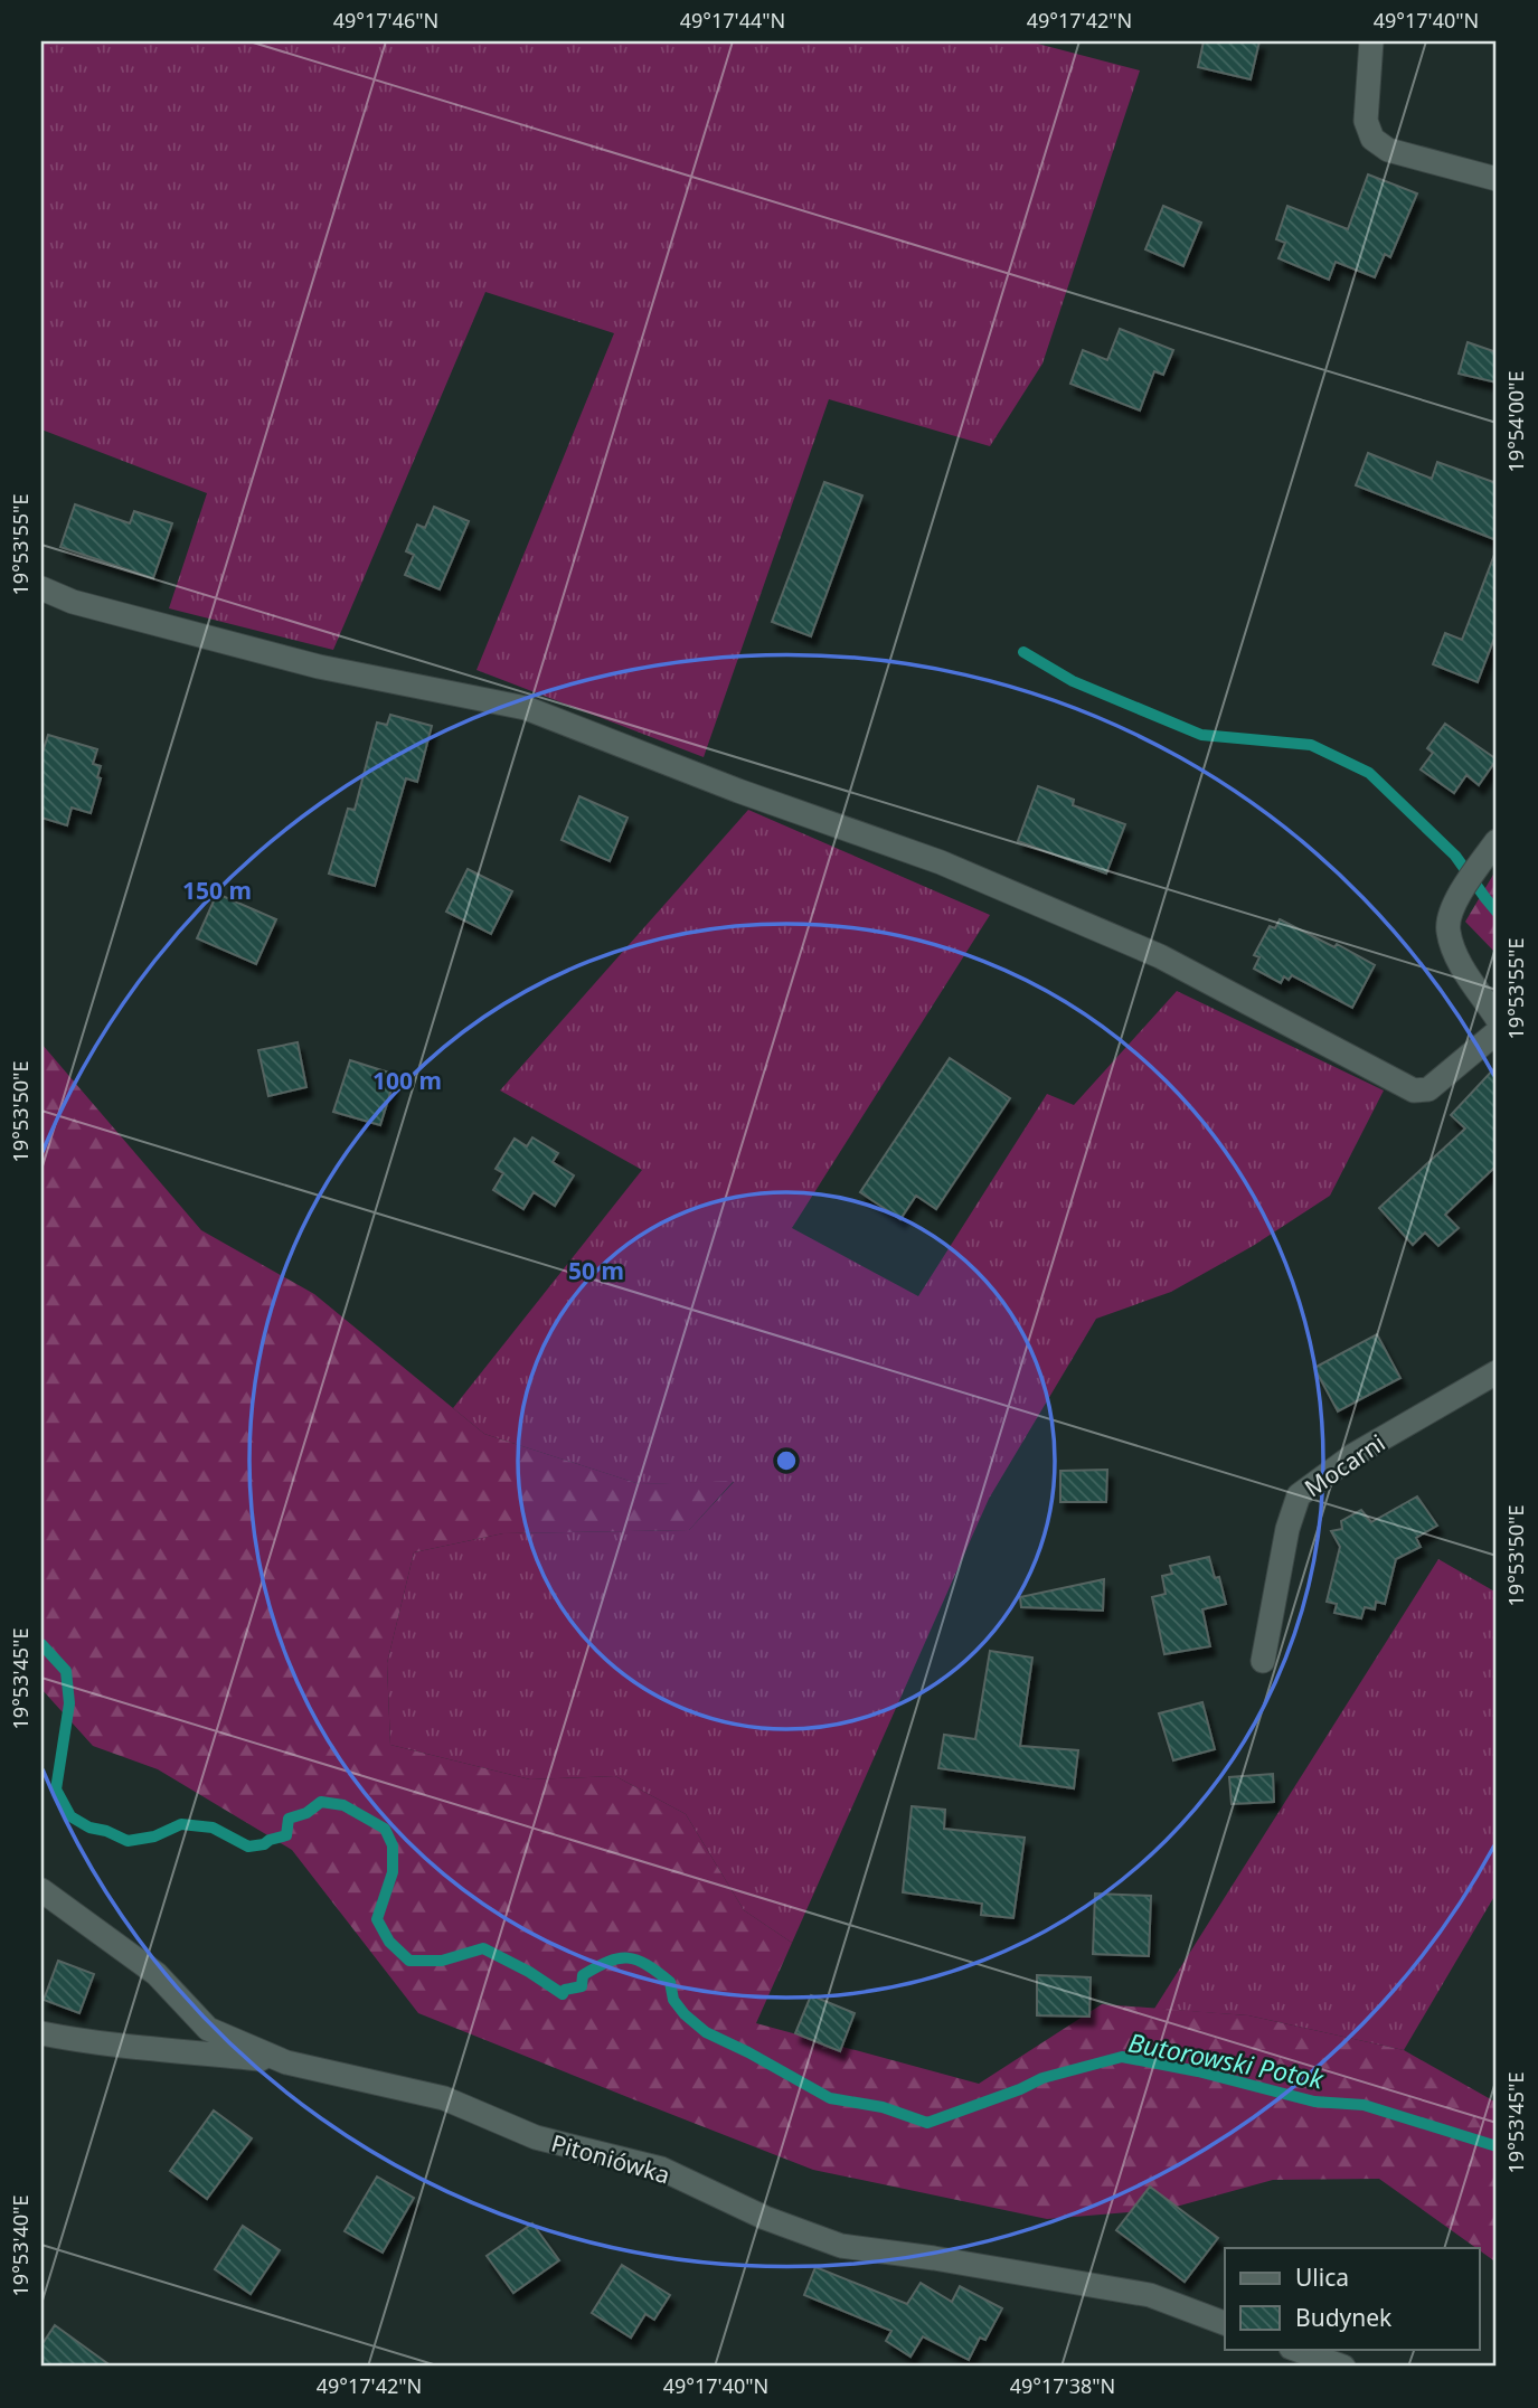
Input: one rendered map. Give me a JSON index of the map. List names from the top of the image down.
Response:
{
  "streets": {
    "street": ["Mocarni", "Pitoniówka"]
  },
  "water": ["Butorowski Potok"],
  "legend": ["Ulica", "Budynek"],
  "coordinates": [
    "49°17'46\"N",
    "49°17'44\"N",
    "49°17'42\"N",
    "49°17'40\"N",
    "19°54'00\"E",
    "19°53'55\"E",
    "19°53'50\"E",
    "19°53'45\"E",
    "19°53'40\"E",
    "49°17'38\"N"
  ],
  "rings": ["150 m", "100 m", "50 m"]
}
